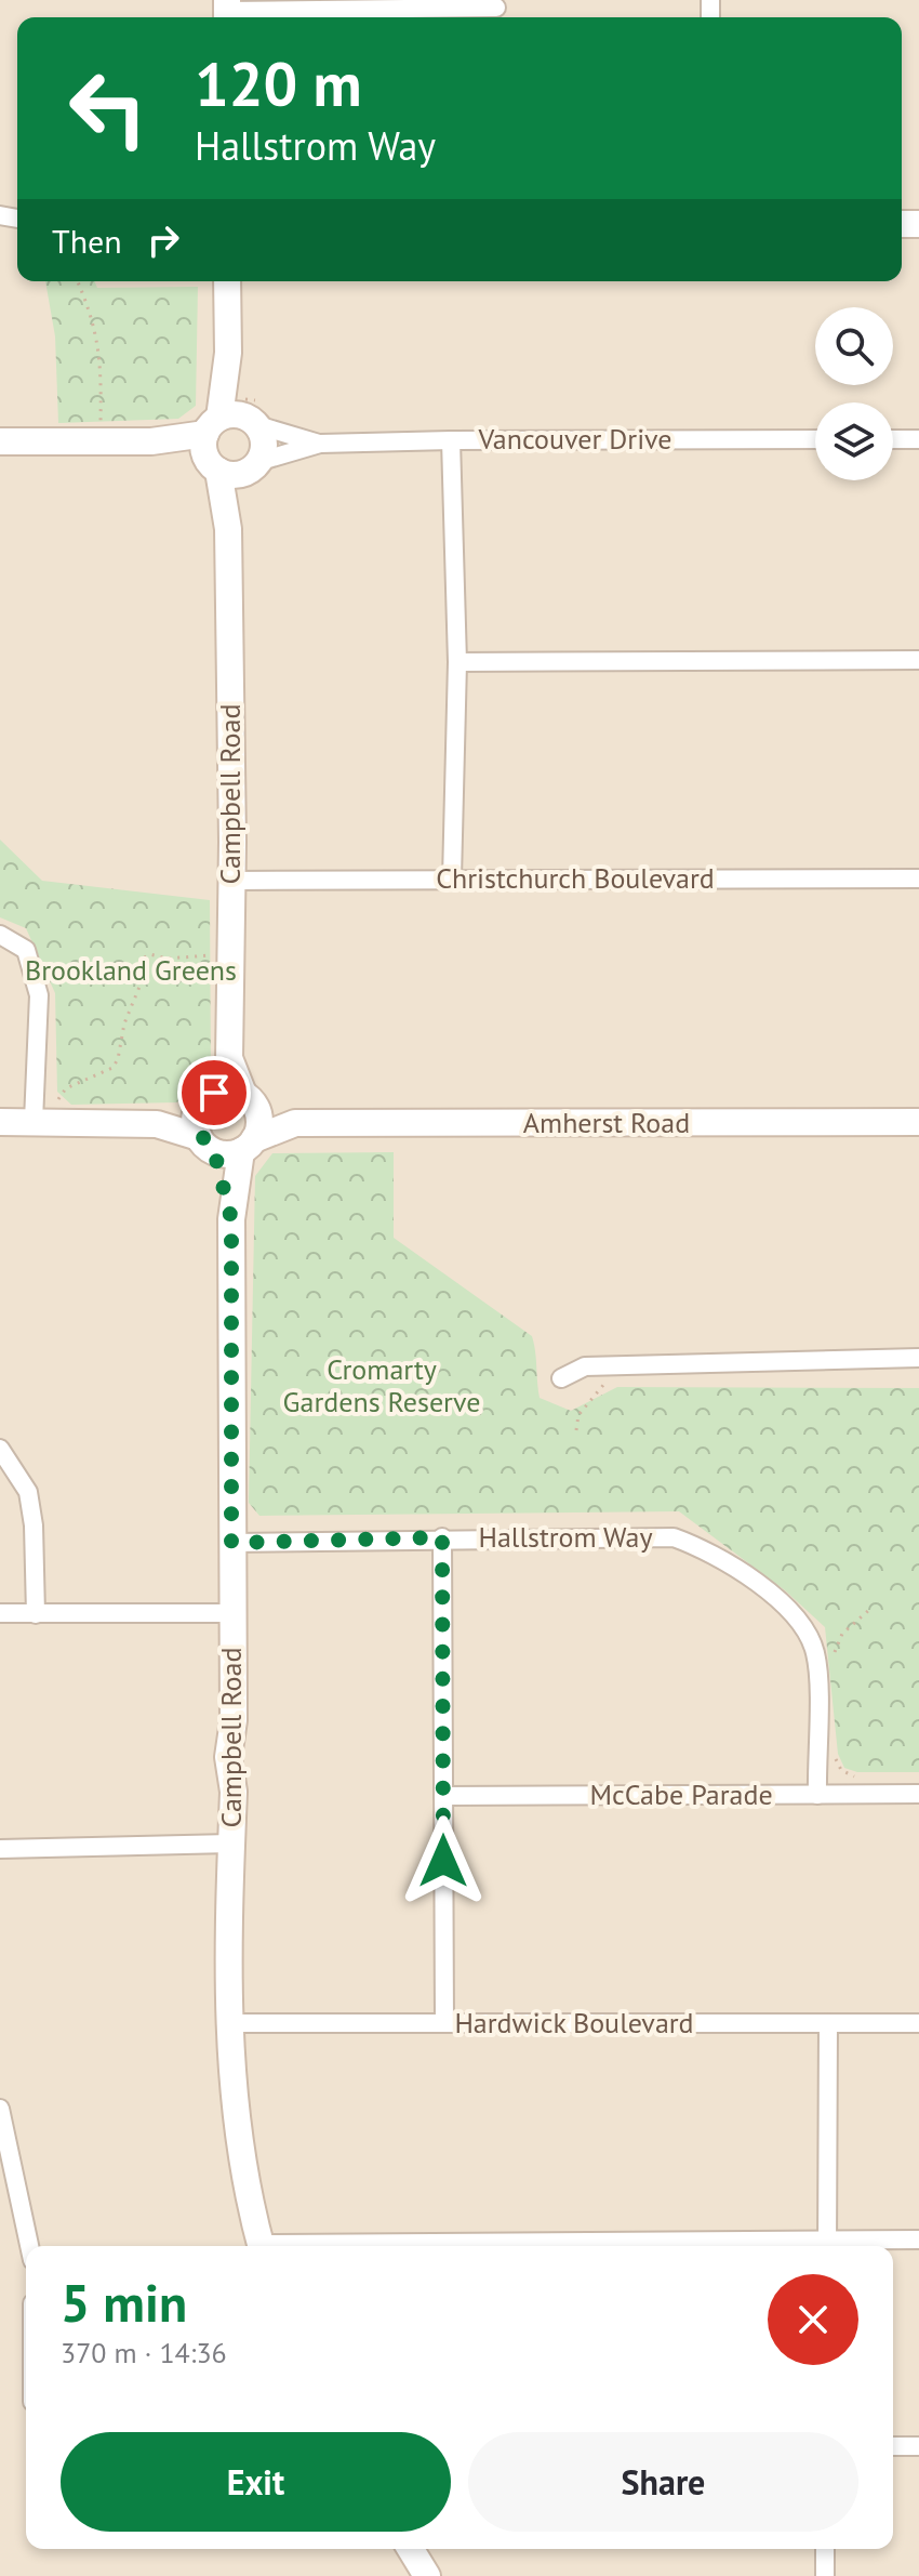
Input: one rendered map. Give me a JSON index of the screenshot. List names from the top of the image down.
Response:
{
  "streets": {
    "street": [
      "Vancouver Drive",
      "Campbell Road",
      "Christchurch Boulevard",
      "Amherst Road",
      "Hallstrom Way",
      "McCabe Parade",
      "Hardwick Boulevard"
    ]
  },
  "crossings": [
    ["Vancouver Drive", "Campbell Road"],
    ["Campbell Road", "Christchurch Boulevard"],
    ["Campbell Road", "Amherst Road"],
    ["Campbell Road", "Hallstrom Way"],
    ["Campbell Road", "Hardwick Boulevard"],
    ["Hallstrom Way", "McCabe Parade"]
  ],
  "parks": ["Brookland Greens", "Cromarty Gardens Reserve"],
  "page": {
    "turn": ["120 m", "Hallstrom Way"],
    "then": "Then",
    "heading": ["5 min", "370 m · 14:36"],
    "buttons": ["Exit", "Share"]
  }
}
